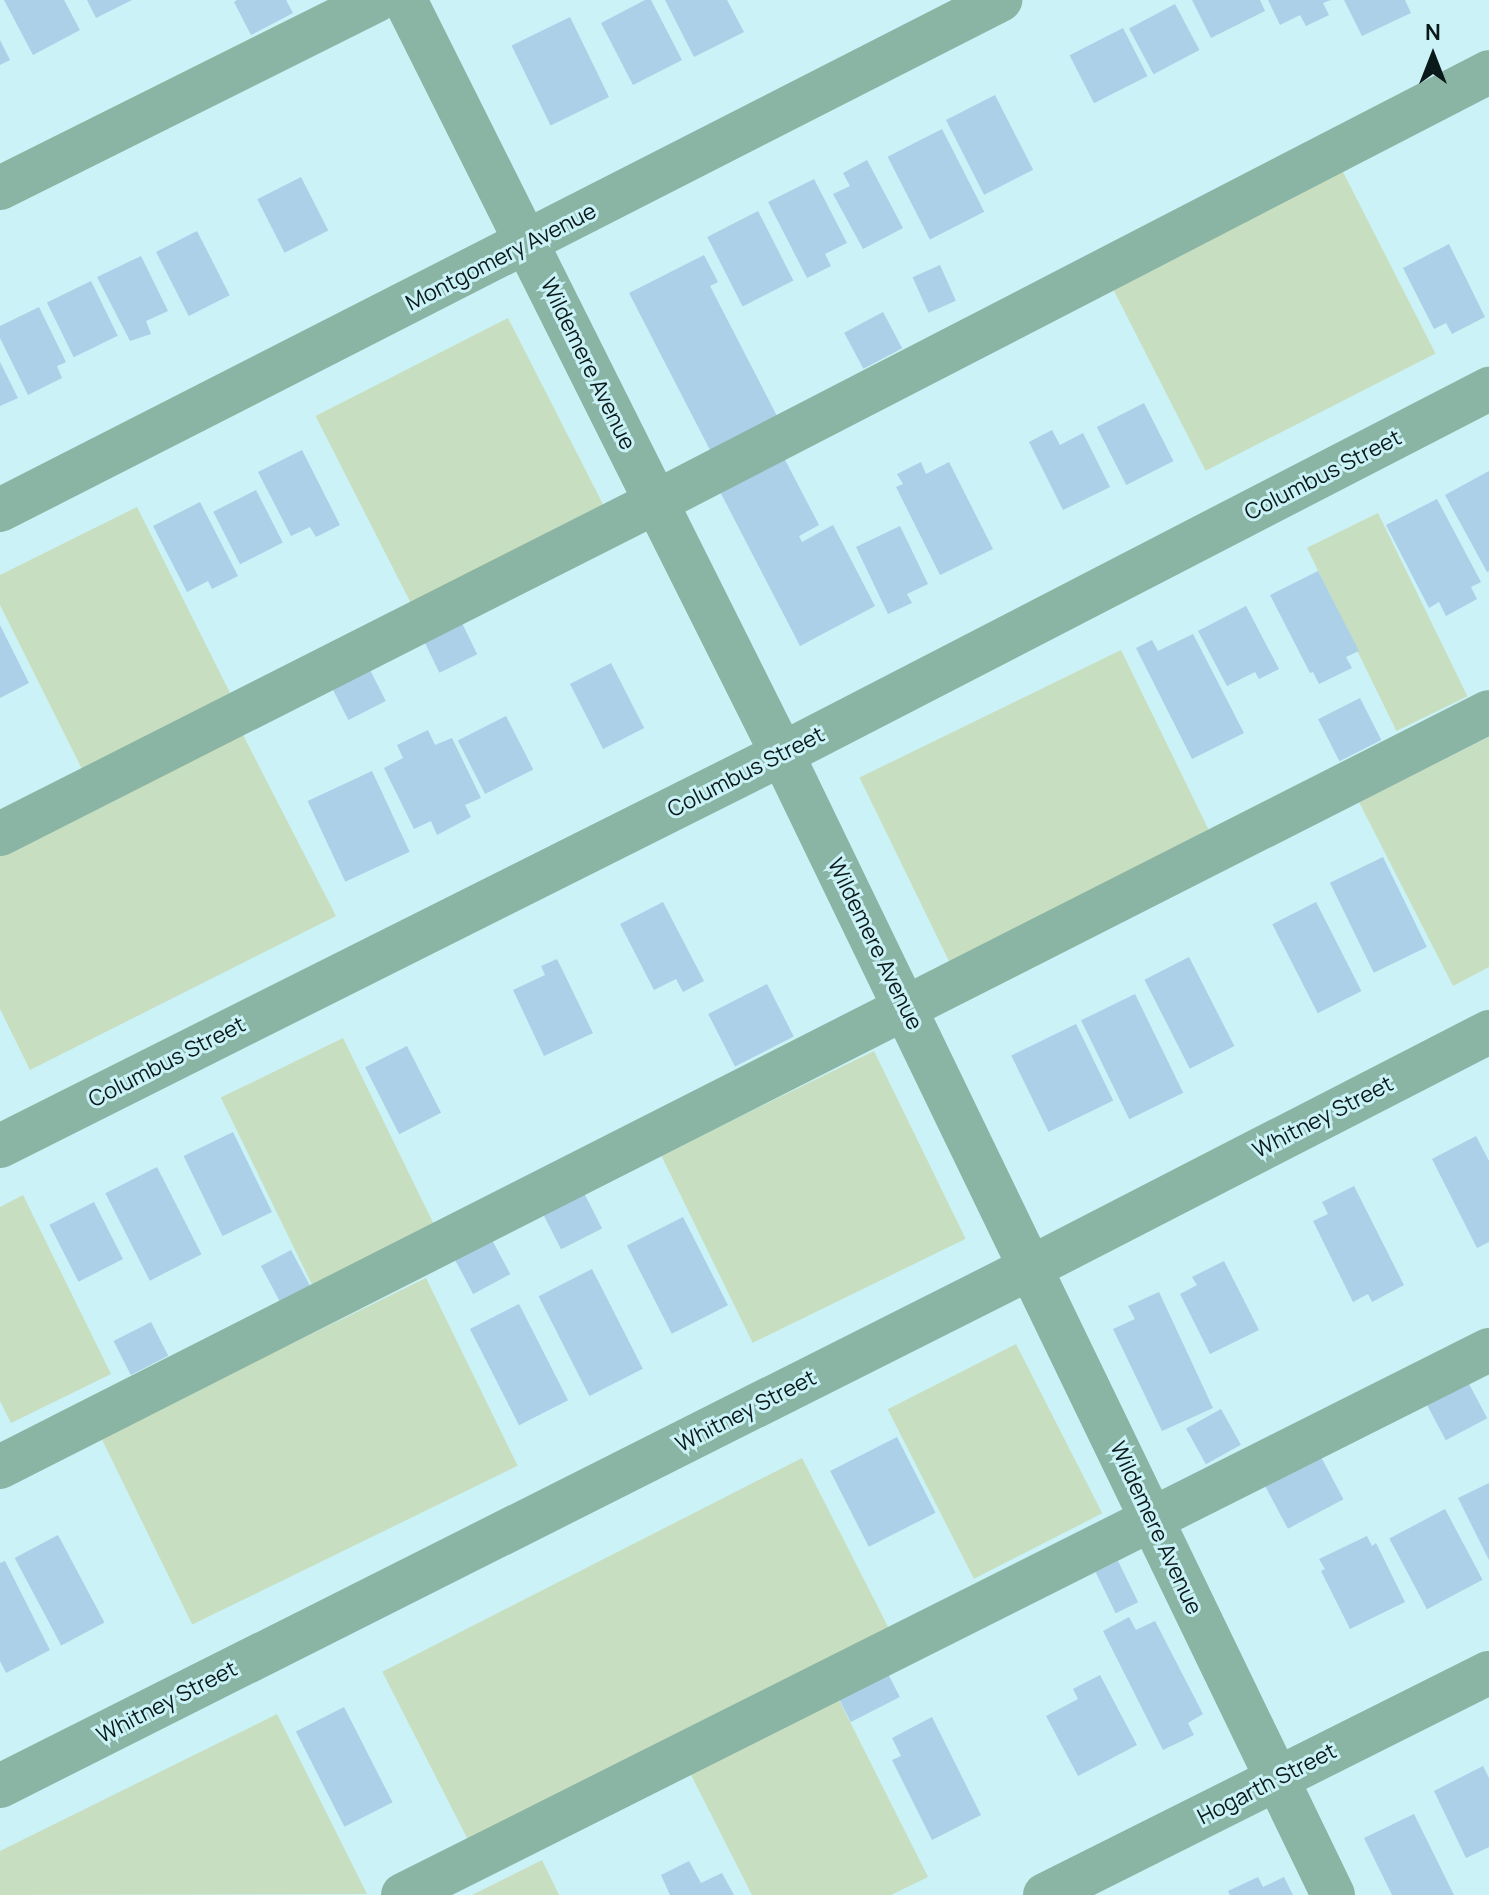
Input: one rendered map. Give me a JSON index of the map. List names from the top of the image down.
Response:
{
  "streets": {
    "street": [
      "Montgomery Avenue",
      "Wildemere Avenue",
      "Columbus Street",
      "Whitney Street",
      "Hogarth Street"
    ]
  },
  "crossings": [
    ["Montgomery Avenue", "Wildemere Avenue"],
    ["Wildemere Avenue", "Columbus Street"],
    ["Wildemere Avenue", "Whitney Street"],
    ["Wildemere Avenue", "Hogarth Street"]
  ],
  "north": "top"
}
